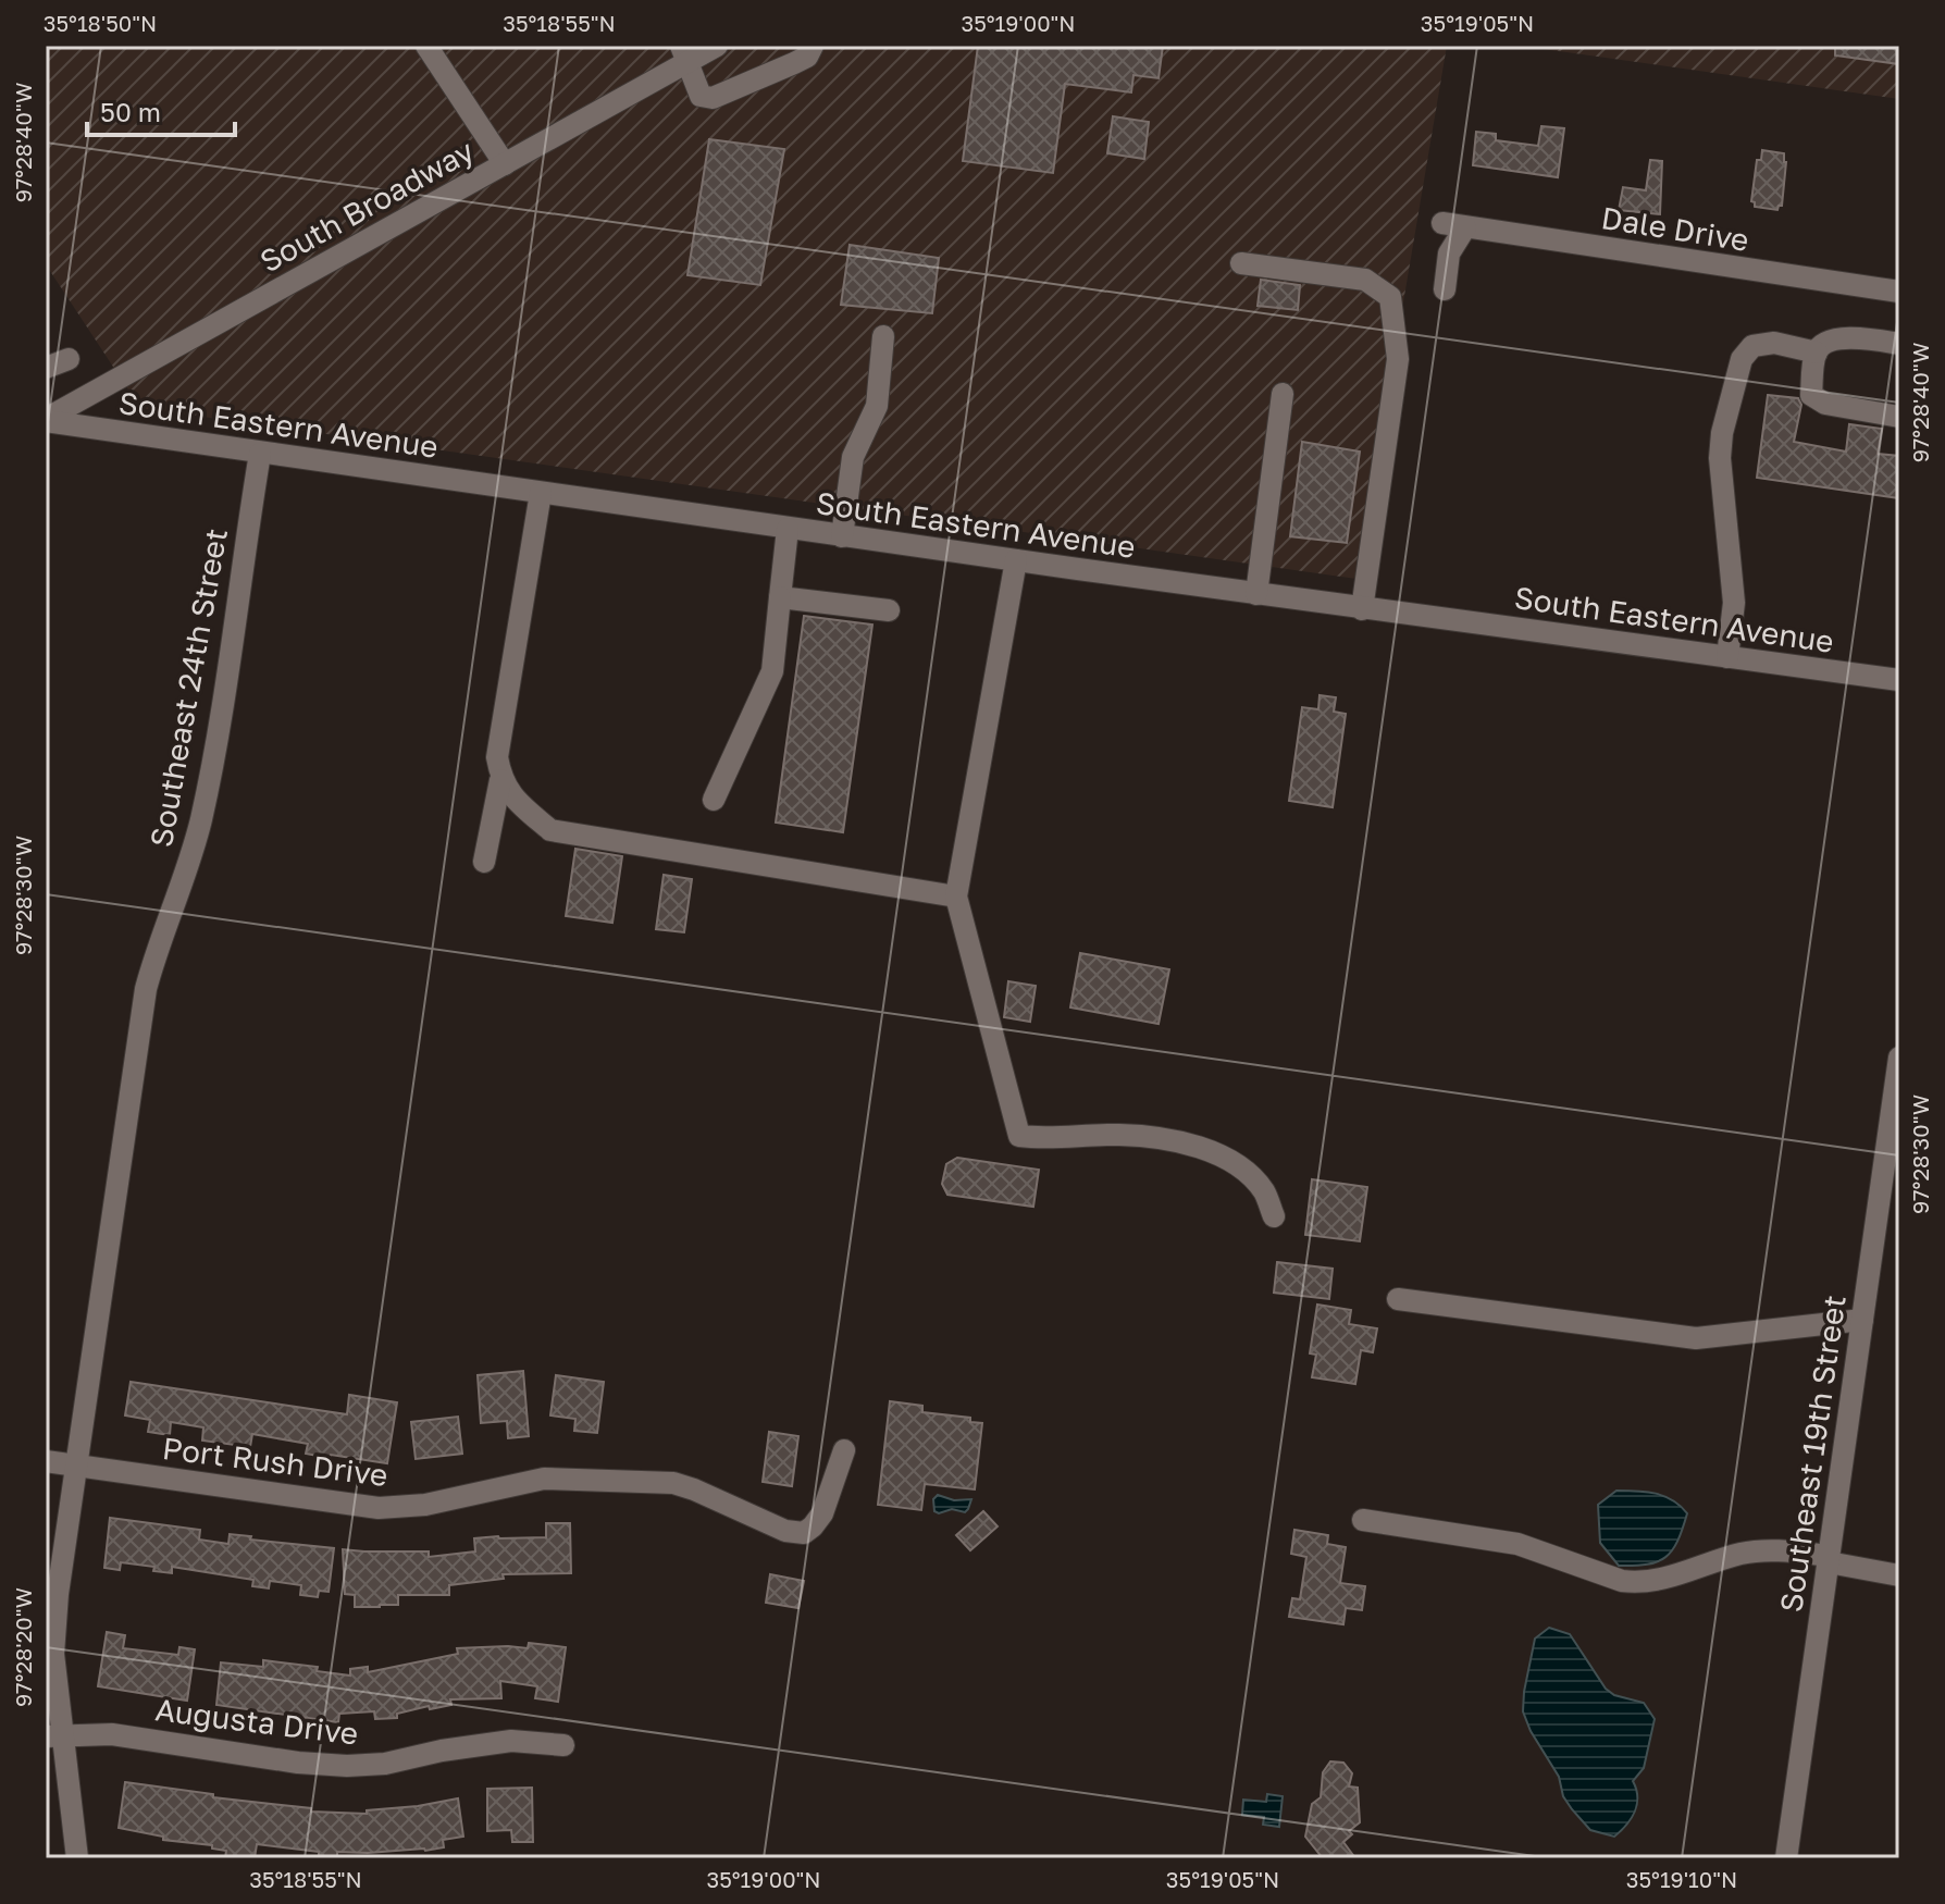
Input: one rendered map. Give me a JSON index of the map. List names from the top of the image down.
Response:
{
  "streets": {
    "street": [
      "South Broadway",
      "Dale Drive",
      "South Eastern Avenue",
      "Southeast 24th Street",
      "Southeast 19th Street",
      "Port Rush Drive",
      "Augusta Drive"
    ]
  },
  "crossings": [
    ["South Broadway", "South Eastern Avenue"],
    ["South Eastern Avenue", "Southeast 24th Street"],
    ["Southeast 24th Street", "Port Rush Drive"],
    ["Southeast 24th Street", "Augusta Drive"]
  ],
  "scale_bar": "50 m",
  "coordinates": [
    "35°18'50\"N",
    "35°18'55\"N",
    "35°19'00\"N",
    "35°19'05\"N",
    "97°28'40\"W",
    "97°28'30\"W",
    "97°28'20\"W",
    "35°19'10\"N"
  ]
}
